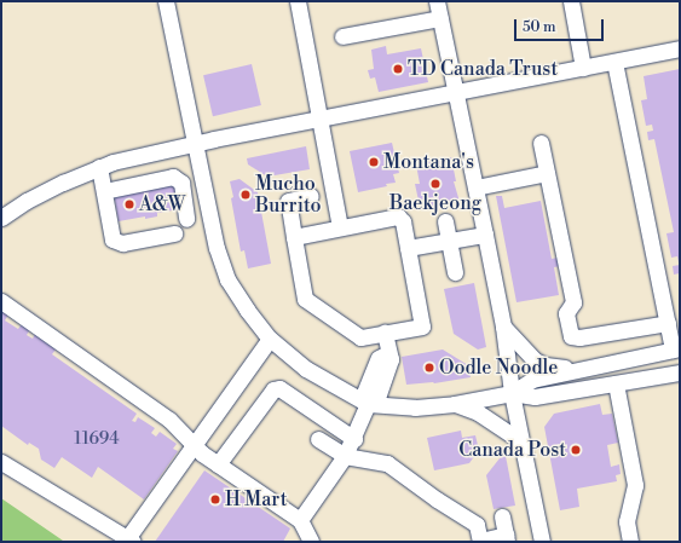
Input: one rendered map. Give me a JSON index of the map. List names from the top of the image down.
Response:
{
  "places": [
    "TD Canada Trust",
    "Montana's",
    "Baekjeong",
    "Mucho Burrito",
    "A&W",
    "Oodle Noodle",
    "Canada Post",
    "H Mart"
  ],
  "house_numbers": ["11694"],
  "scale_bar": "50 m"
}
